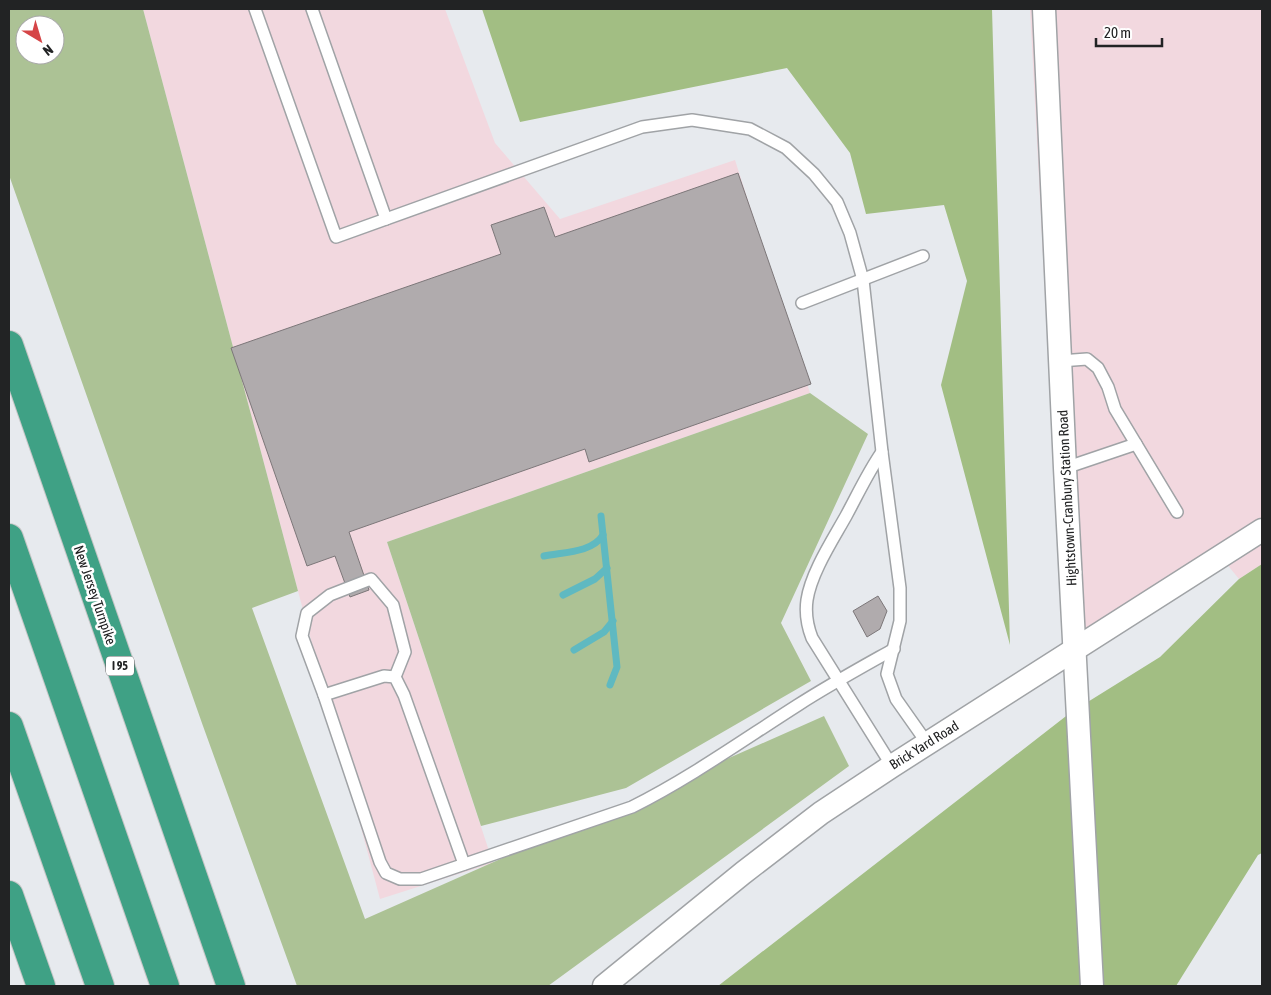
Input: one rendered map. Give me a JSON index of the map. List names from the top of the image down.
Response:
{
  "streets": {
    "highway": ["New Jersey Turnpike", "I 95"],
    "street": ["Hightstown-Cranbury Station Road", "Brick Yard Road"]
  },
  "crossings": [
    ["Hightstown-Cranbury Station Road", "Brick Yard Road"]
  ],
  "scale_bar": "20 m",
  "north": "bottom right"
}
